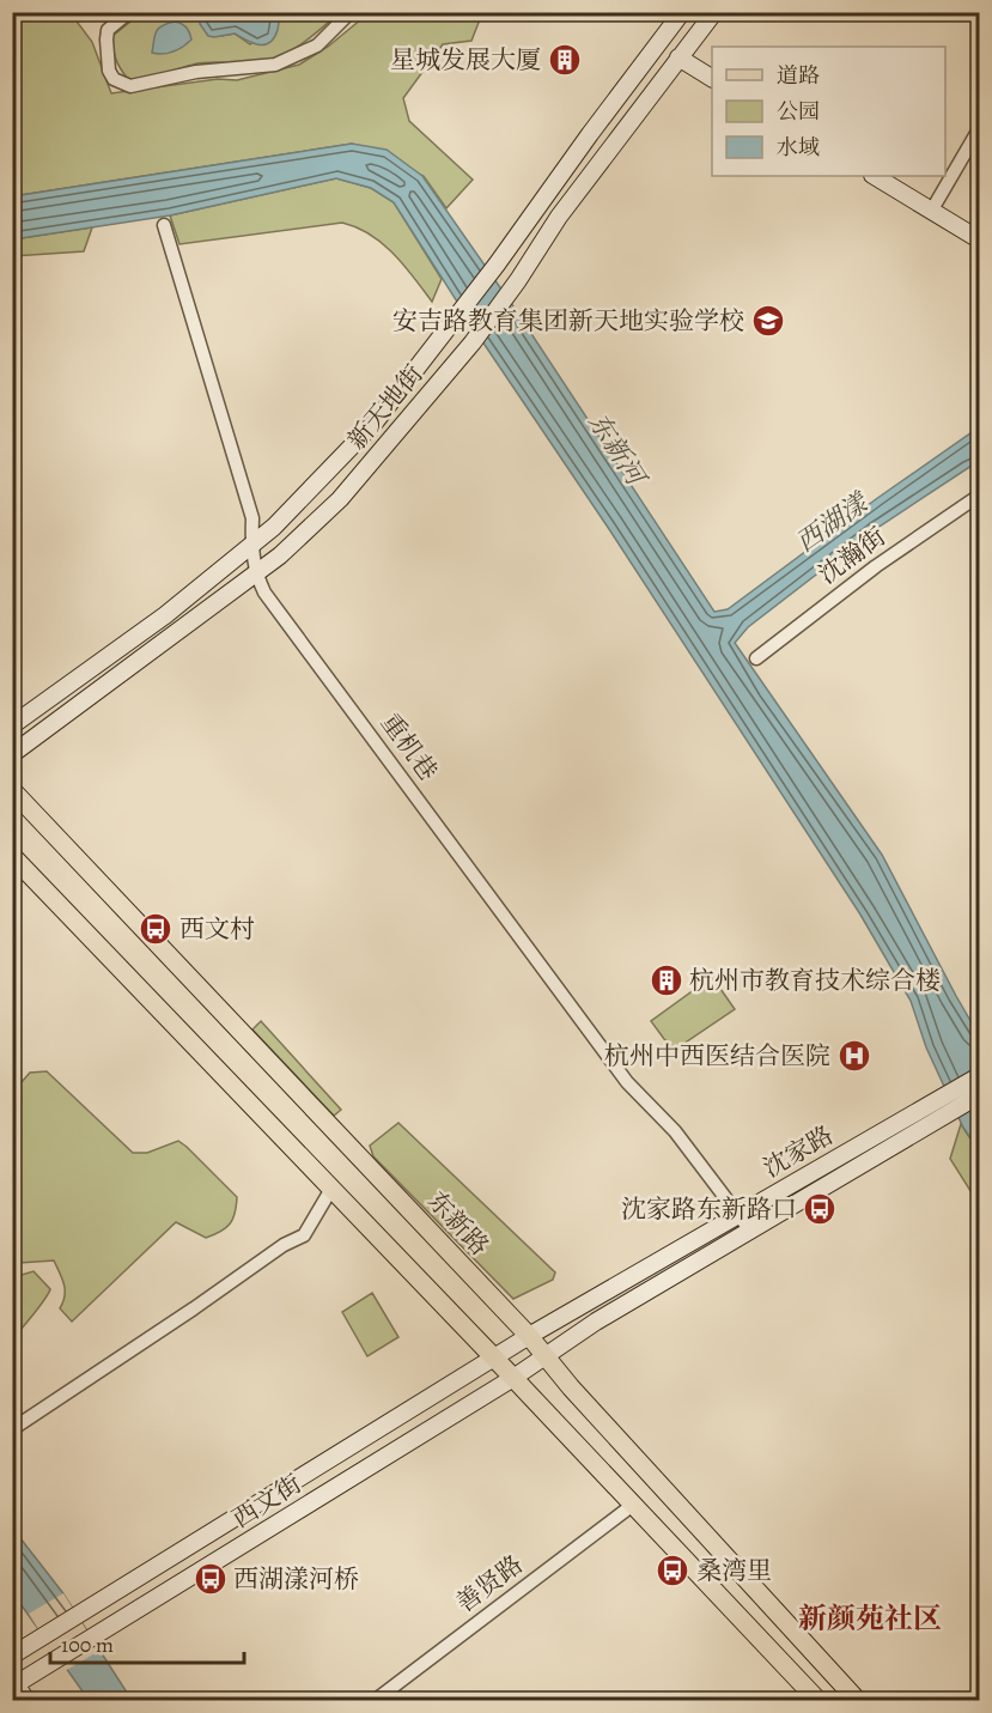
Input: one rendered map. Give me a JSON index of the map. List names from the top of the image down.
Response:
{
  "streets": {
    "main road": [
      "新天地街",
      "沈家路",
      "东新路",
      "西文街"
    ],
    "street": ["沈瀚街", "重机巷", "善贤路"]
  },
  "crossings": [
    ["新天地街", "重机巷"],
    ["重机巷", "沈家路"],
    ["沈家路", "东新路"],
    ["沈家路", "西文街"],
    ["东新路", "西文街"]
  ],
  "districts": ["新颜苑社区"],
  "water": ["东新河", "西湖漾"],
  "places": {
    "building": ["星城发展大厦", "杭州市教育技术综合楼"],
    "school or university": ["安吉路教育集团新天地实验学校"],
    "bus stop": [
      "西文村",
      "沈家路东新路口",
      "桑湾里",
      "西湖漾河桥"
    ],
    "hospital": ["杭州中西医结合医院"]
  },
  "legend": ["道路", "公园", "水域"],
  "scale_bar": "100 m"
}
